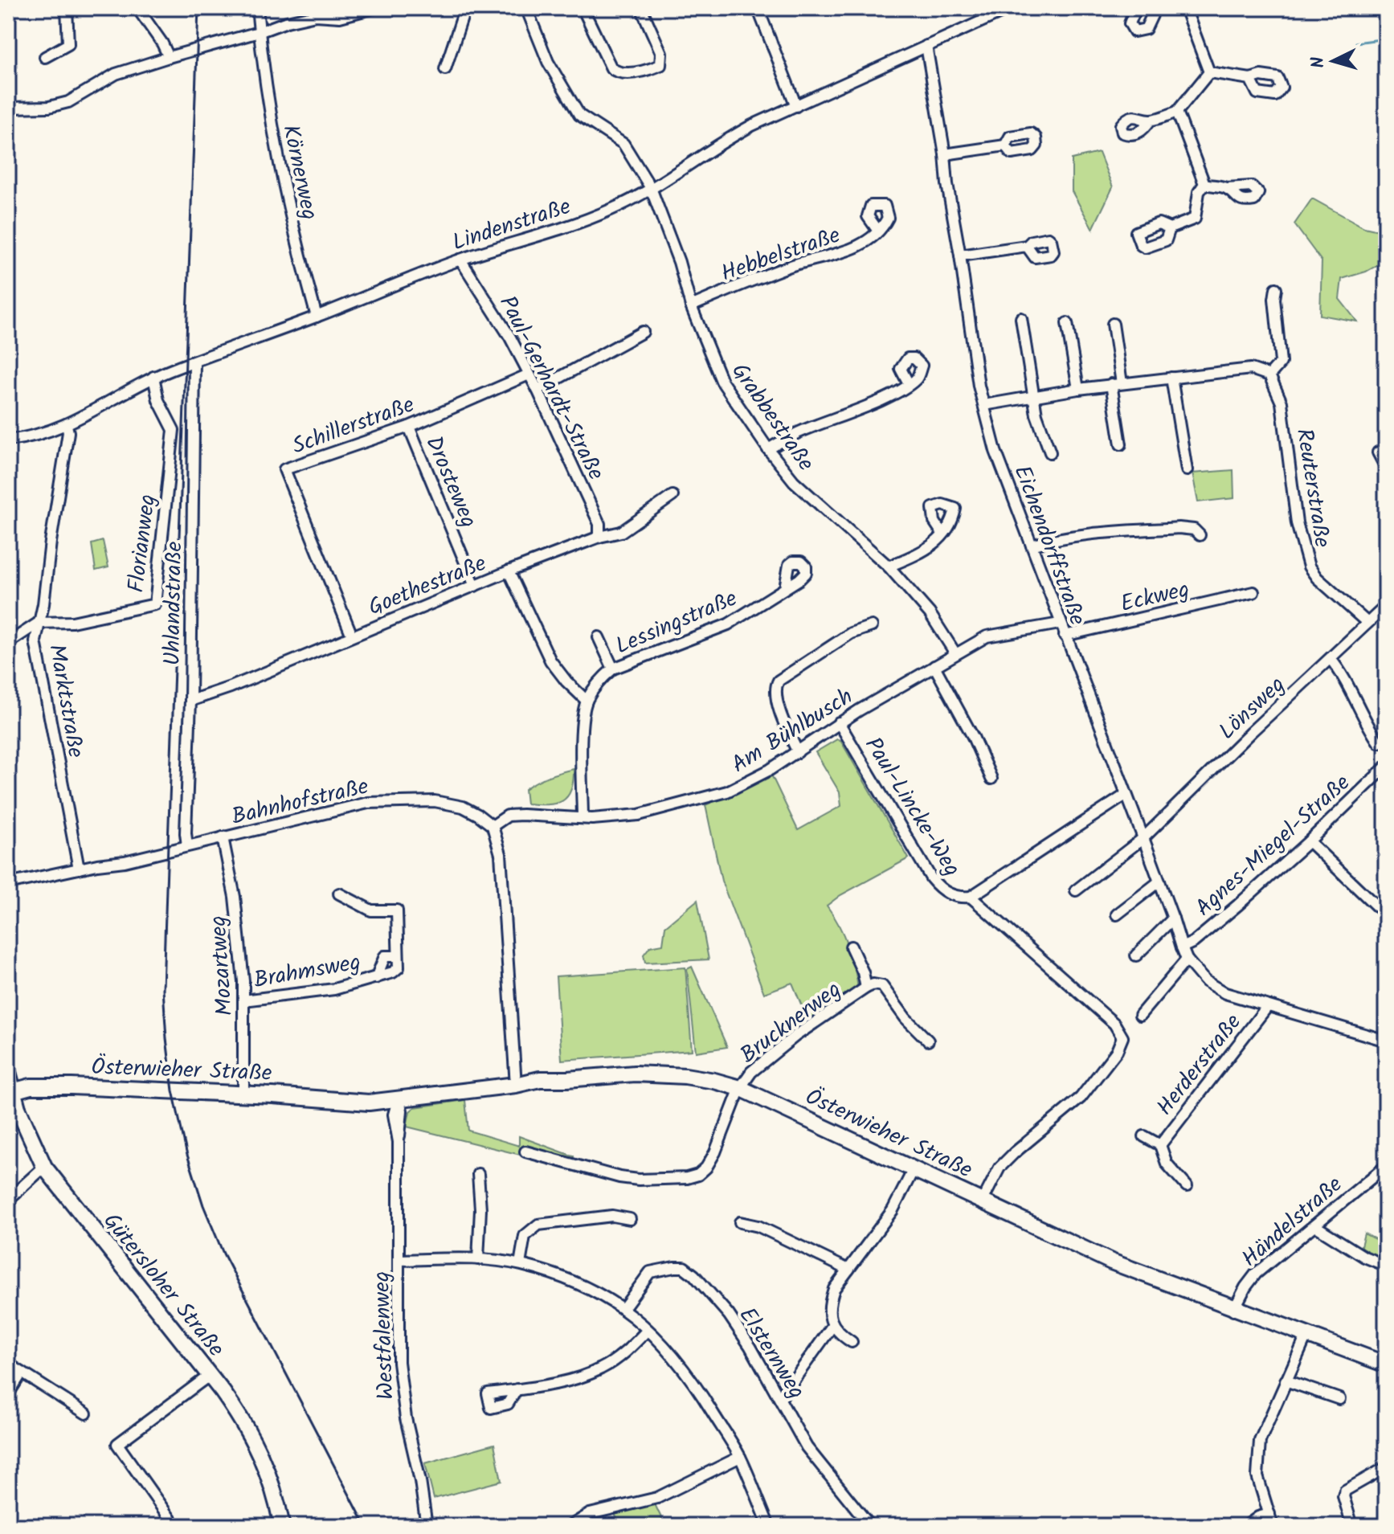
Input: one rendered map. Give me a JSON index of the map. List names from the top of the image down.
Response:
{
  "streets": {
    "street": [
      "Körnerweg",
      "Lindenstraße",
      "Hebbelstraße",
      "Paul-Gerhardt-Straße",
      "Grabbestraße",
      "Schillerstraße",
      "Drosteweg",
      "Reuterstraße",
      "Florianweg",
      "Eichendorffstraße",
      "Goethestraße",
      "Eckweg",
      "Uhlandstraße",
      "Lessingstraße",
      "Marktstraße",
      "Lönsweg",
      "Am Bühlbusch",
      "Bahnhofstraße",
      "Paul-Lincke-Weg",
      "Agnes-Miegel-Straße",
      "Mozartweg",
      "Brahmsweg",
      "Brucknerweg",
      "Herderstraße",
      "Österwieher Straße",
      "Händelstraße",
      "Gütersloher Straße",
      "Westfalenweg",
      "Elsternweg"
    ]
  },
  "crossings": [
    ["Körnerweg", "Lindenstraße"],
    ["Lindenstraße", "Paul-Gerhardt-Straße"],
    ["Lindenstraße", "Grabbestraße"],
    ["Lindenstraße", "Florianweg"],
    ["Lindenstraße", "Eichendorffstraße"],
    ["Lindenstraße", "Uhlandstraße"],
    ["Lindenstraße", "Marktstraße"],
    ["Hebbelstraße", "Grabbestraße"],
    ["Paul-Gerhardt-Straße", "Schillerstraße"],
    ["Paul-Gerhardt-Straße", "Goethestraße"],
    ["Grabbestraße", "Am Bühlbusch"],
    ["Schillerstraße", "Drosteweg"],
    ["Schillerstraße", "Goethestraße"],
    ["Drosteweg", "Goethestraße"],
    ["Reuterstraße", "Lönsweg"],
    ["Florianweg", "Marktstraße"],
    ["Eichendorffstraße", "Eckweg"],
    ["Eichendorffstraße", "Lönsweg"],
    ["Eichendorffstraße", "Am Bühlbusch"],
    ["Eichendorffstraße", "Paul-Lincke-Weg"],
    ["Eichendorffstraße", "Agnes-Miegel-Straße"],
    ["Eichendorffstraße", "Herderstraße"],
    ["Goethestraße", "Uhlandstraße"],
    ["Uhlandstraße", "Bahnhofstraße"],
    ["Lessingstraße", "Am Bühlbusch"],
    ["Marktstraße", "Bahnhofstraße"],
    ["Am Bühlbusch", "Bahnhofstraße"],
    ["Am Bühlbusch", "Paul-Lincke-Weg"],
    ["Bahnhofstraße", "Mozartweg"],
    ["Mozartweg", "Brahmsweg"],
    ["Mozartweg", "Österwieher Straße"],
    ["Brucknerweg", "Österwieher Straße"],
    ["Österwieher Straße", "Händelstraße"],
    ["Österwieher Straße", "Gütersloher Straße"],
    ["Österwieher Straße", "Westfalenweg"]
  ],
  "north": "left"
}
